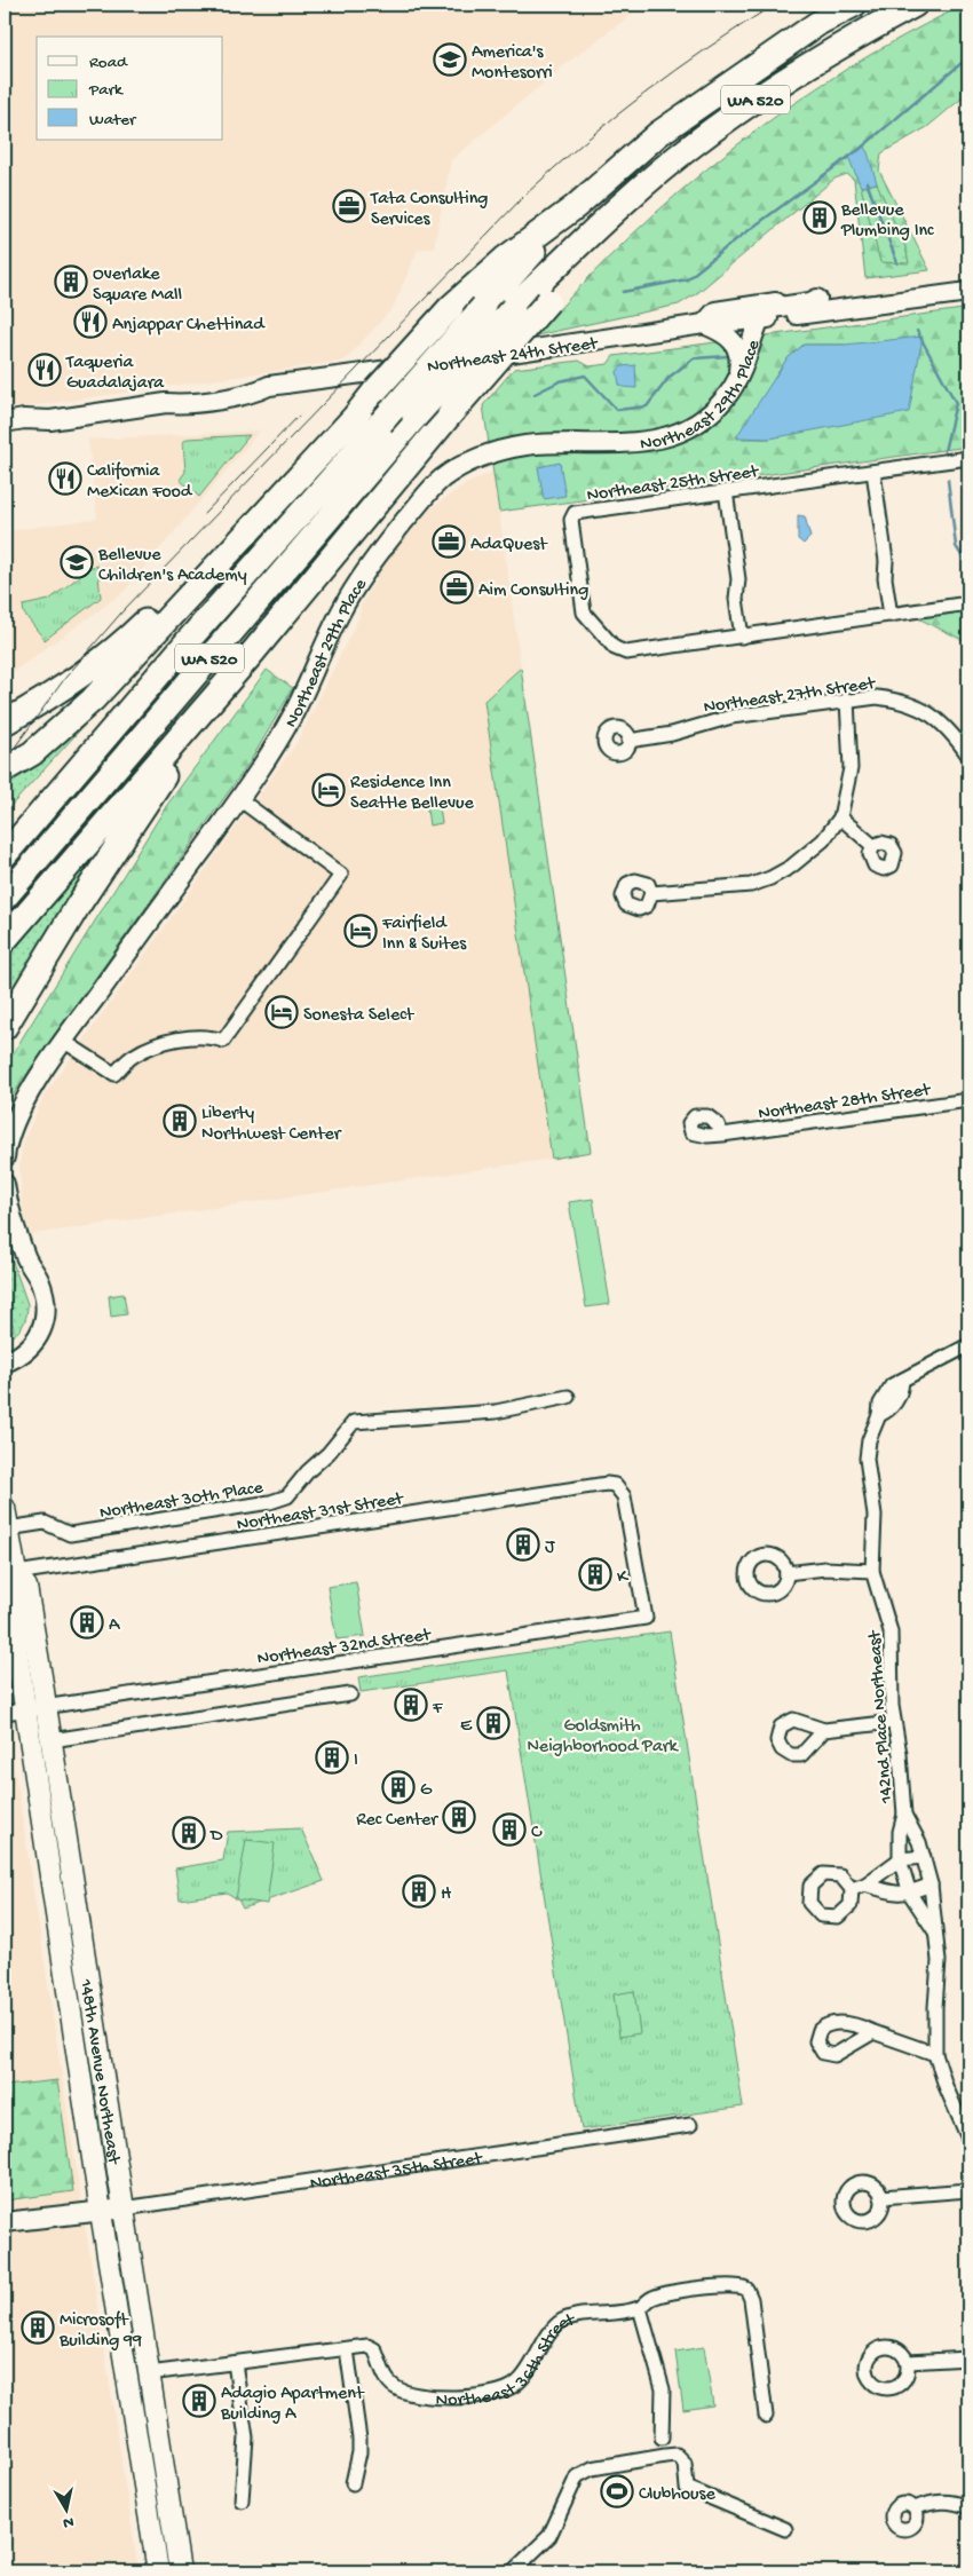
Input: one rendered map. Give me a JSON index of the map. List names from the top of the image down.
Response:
{
  "streets": {
    "highway": ["WA 520"],
    "main road": ["148th Avenue Northeast"],
    "street": [
      "Northeast 24th Street",
      "Northeast 29th Place",
      "Northeast 25th Street",
      "Northeast 27th Street",
      "Northeast 28th Street",
      "Northeast 30th Place",
      "Northeast 31st Street",
      "Northeast 32nd Street",
      "142nd Place Northeast",
      "Northeast 35th Street",
      "Northeast 36th Street"
    ]
  },
  "crossings": [
    ["Northeast 30th Place", "148th Avenue Northeast"],
    ["Northeast 31st Street", "Northeast 32nd Street"],
    ["Northeast 31st Street", "148th Avenue Northeast"],
    ["Northeast 32nd Street", "148th Avenue Northeast"],
    ["148th Avenue Northeast", "Northeast 35th Street"],
    ["148th Avenue Northeast", "Northeast 36th Street"]
  ],
  "parks": ["Goldsmith Neighborhood Park"],
  "places": {
    "school or university": ["America's Montesorri", "Bellevue Children's Academy"],
    "office": ["Tata Consulting Services", "AdaQuest", "Aim Consulting"],
    "building": [
      "Bellevue Plumbing Inc",
      "Overlake Square Mall",
      "Liberty Northwest Center",
      "J",
      "K",
      "A",
      "F",
      "E",
      "I",
      "G",
      "Rec Center",
      "C",
      "D",
      "H",
      "Microsoft Building 99",
      "Adagio Apartment Building A"
    ],
    "restaurant": ["Anjappar Chettinad", "Taqueria Guadalajara", "California Mexican Food"],
    "hotel": ["Residence Inn Seattle Bellevue", "Fairfield Inn & Suites", "Sonesta Select"],
    "sports": ["Clubhouse"]
  },
  "legend": ["Road", "Park", "Water"],
  "north": "bottom"
}
